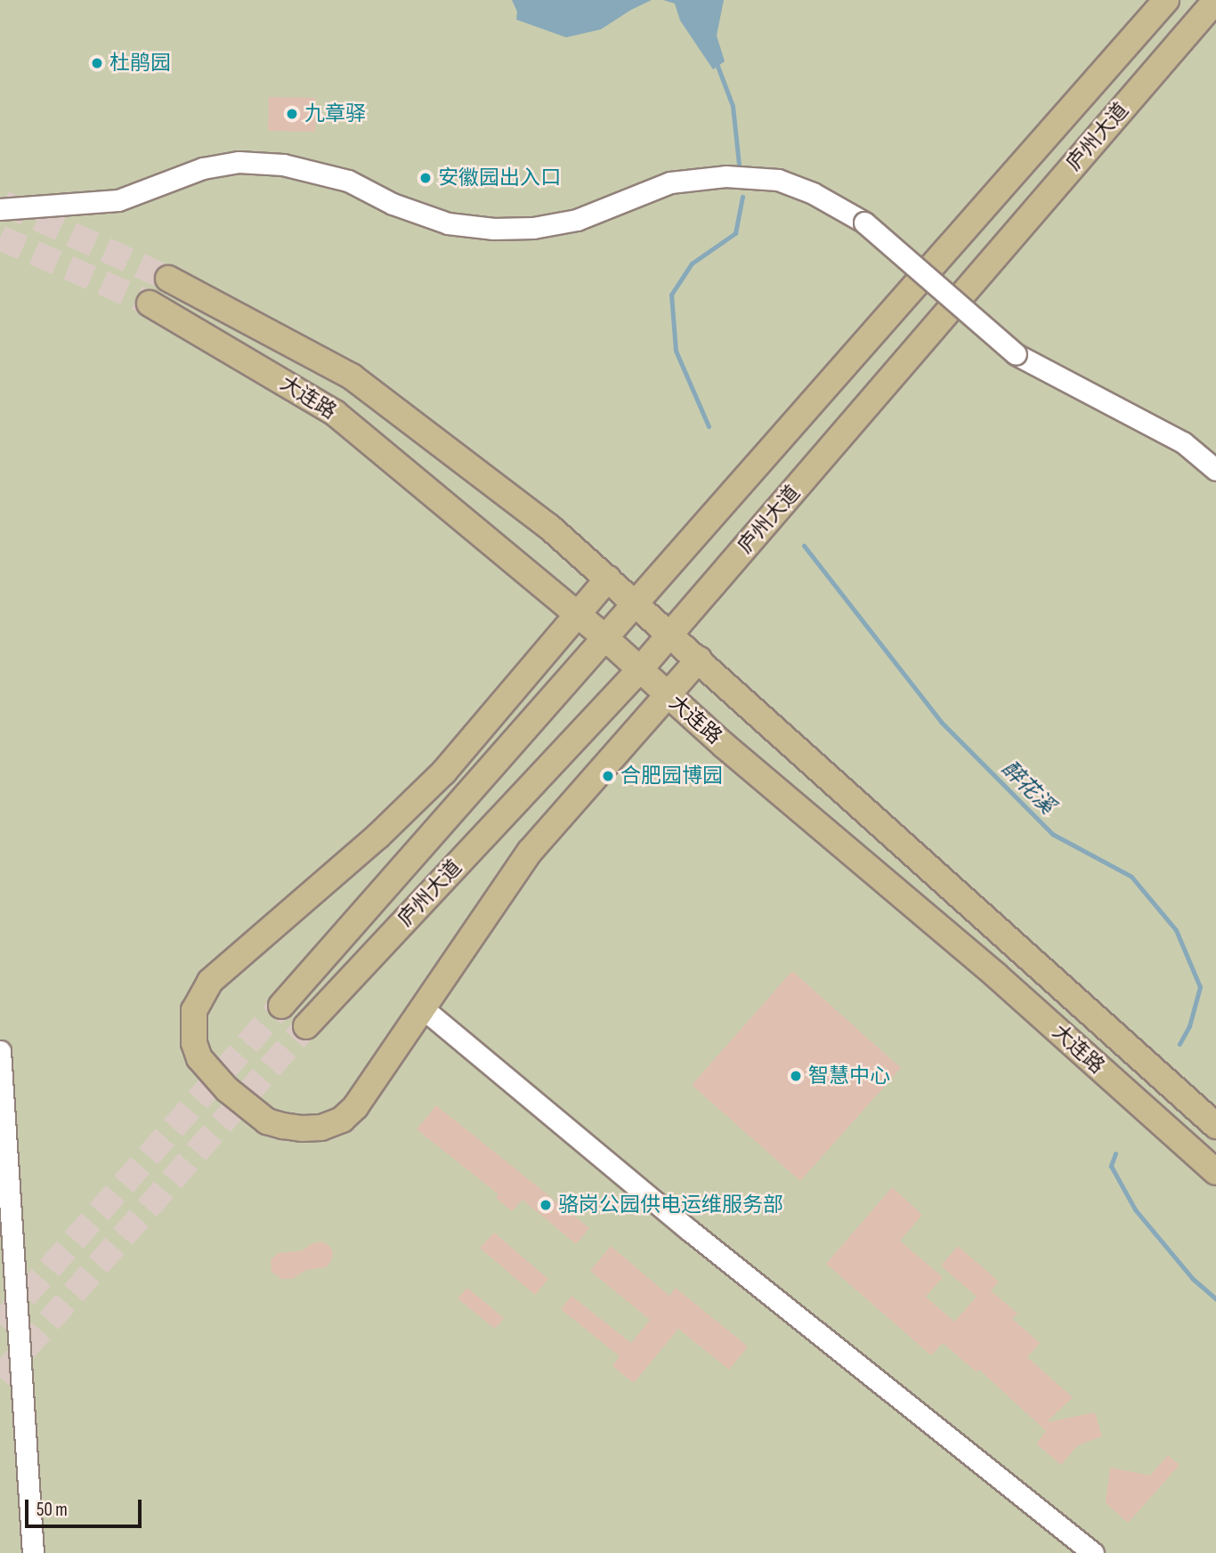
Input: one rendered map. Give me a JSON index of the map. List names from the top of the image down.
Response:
{
  "streets": {
    "main road": ["庐州大道", "大连路"]
  },
  "crossings": [
    ["庐州大道", "大连路"]
  ],
  "water": ["醉花溪"],
  "places": [
    "杜鹃园",
    "九章驿",
    "安徽园出入口",
    "合肥园博园",
    "智慧中心",
    "骆岗公园供电运维服务部"
  ],
  "scale_bar": "50 m"
}
